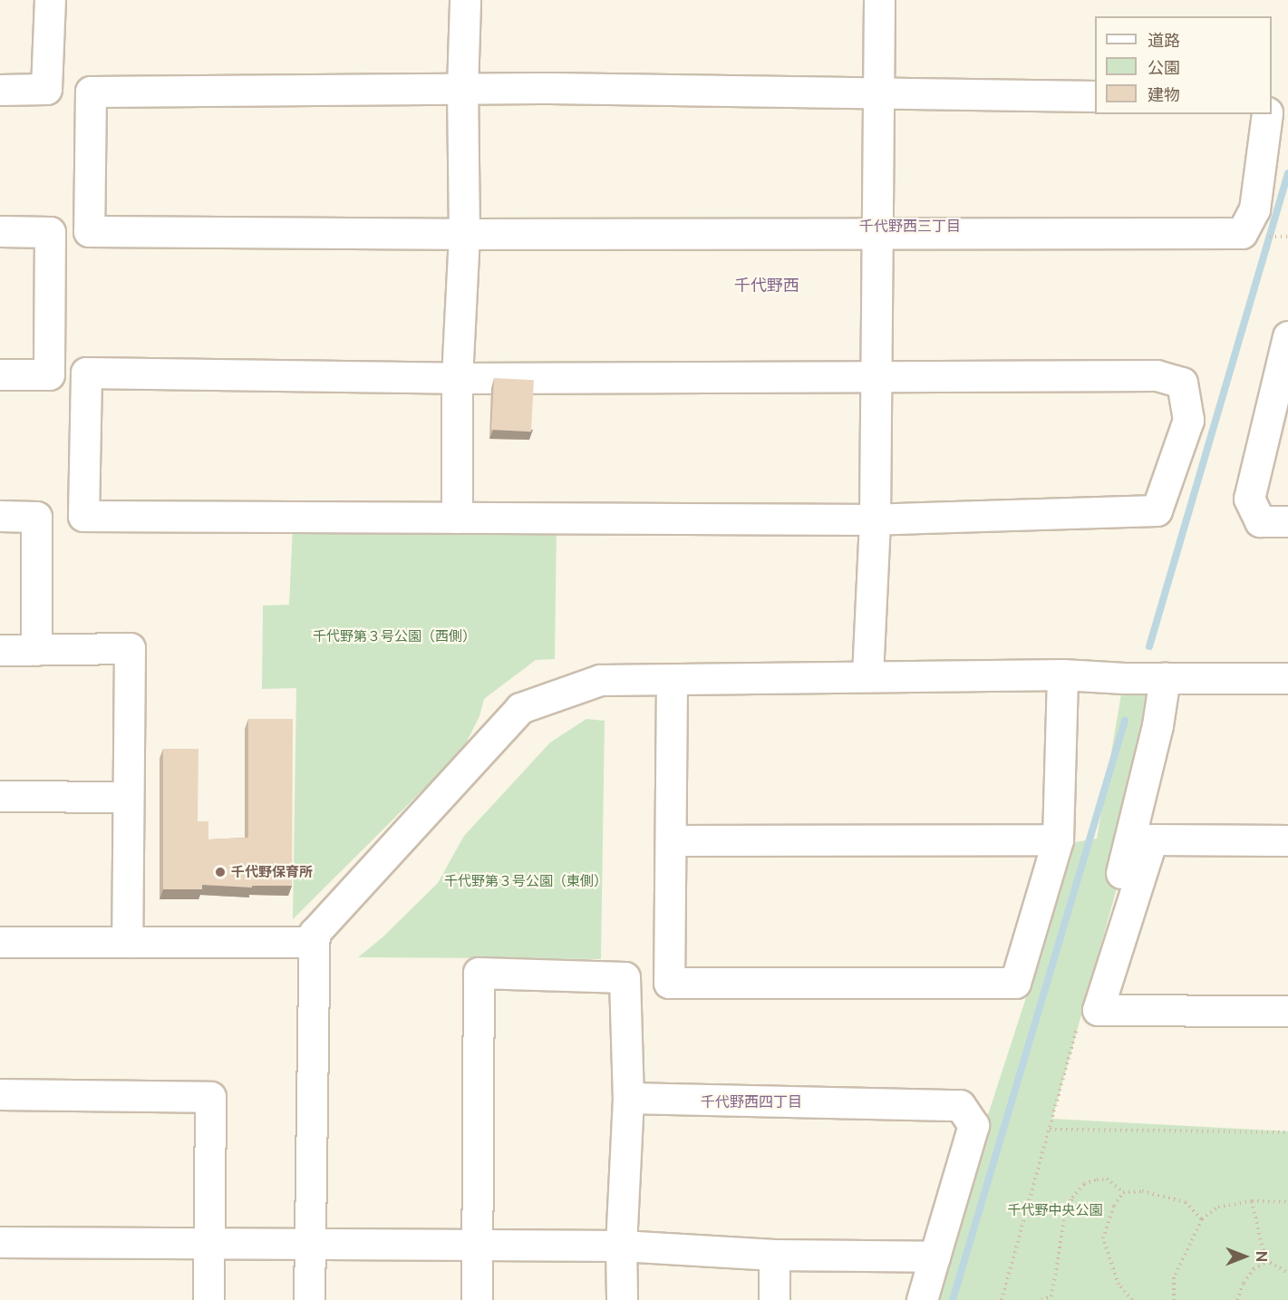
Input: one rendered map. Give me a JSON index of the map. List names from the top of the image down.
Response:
{
  "districts": ["千代野西三丁目", "千代野西", "千代野西四丁目"],
  "parks": ["千代野第３号公園（西側）", "千代野第３号公園（東側）", "千代野中央公園"],
  "places": ["千代野保育所"],
  "legend": ["道路", "公園", "建物"],
  "north": "right"
}
